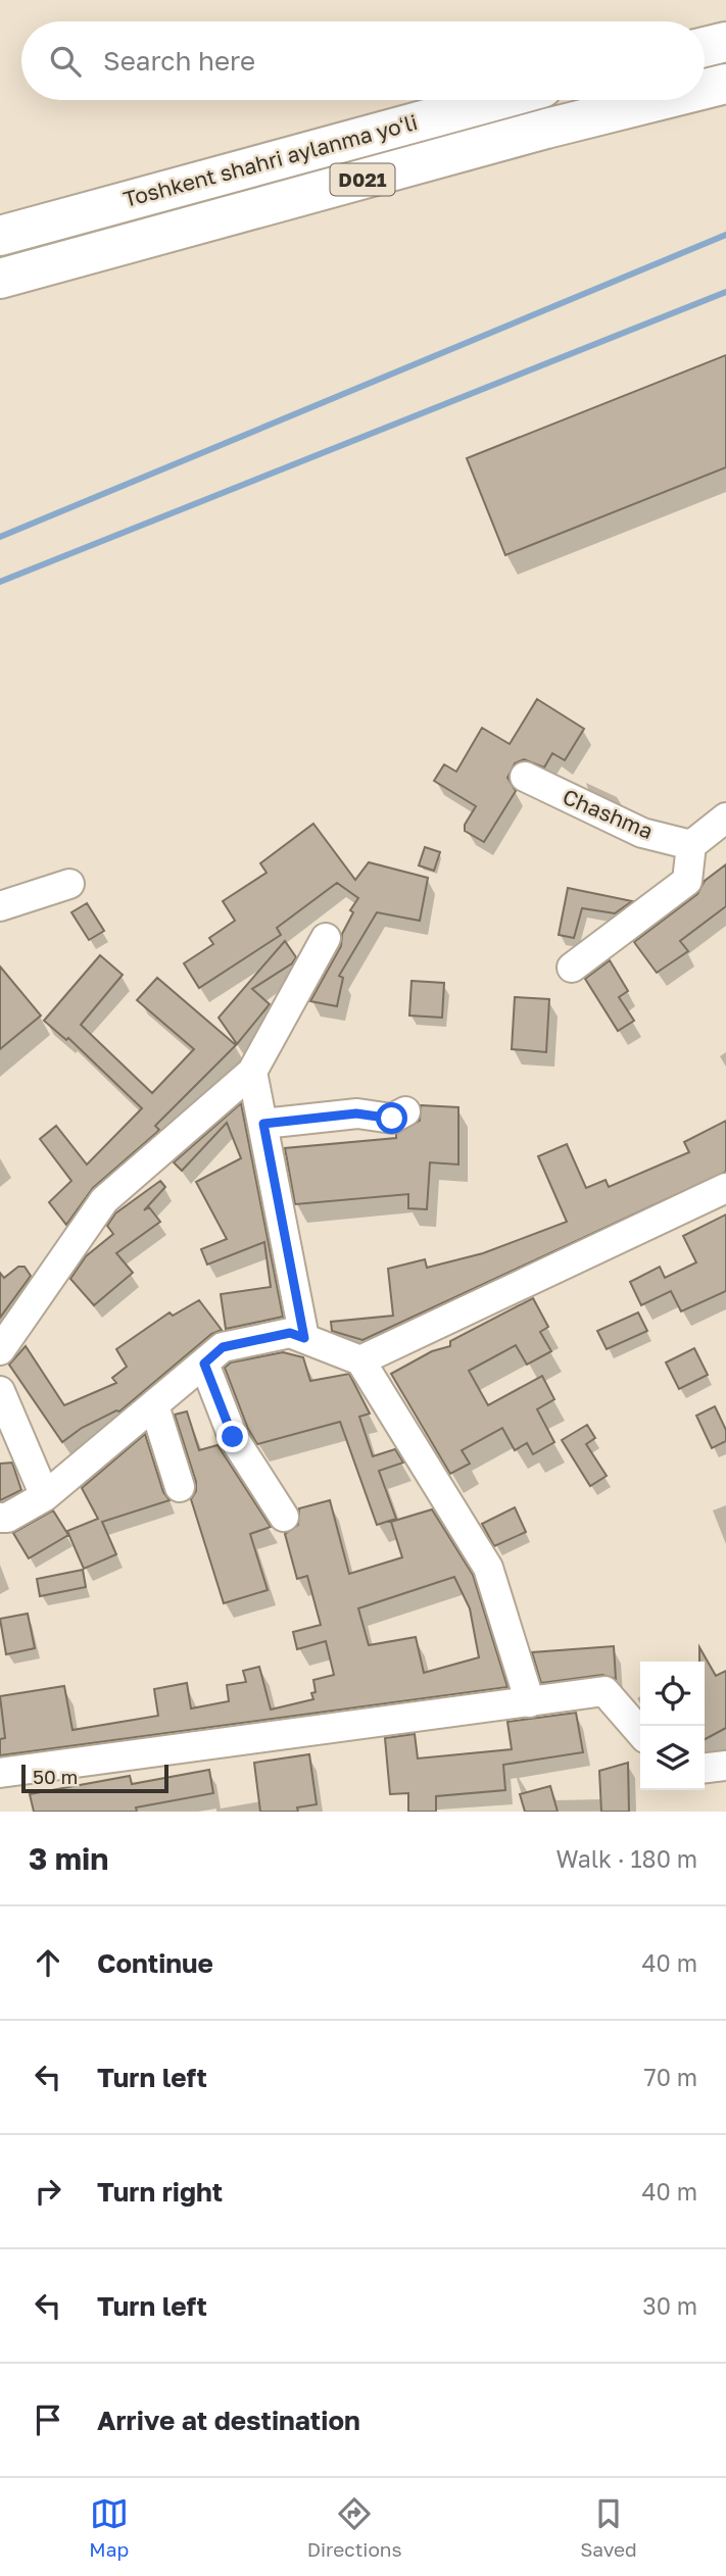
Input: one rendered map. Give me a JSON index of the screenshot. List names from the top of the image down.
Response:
{
  "streets": {
    "highway": ["Toshkent shahri aylanma yoʻli", "D021"],
    "street": ["Chashma"]
  },
  "scale_bar": "50 m",
  "page": {
    "search": "Search here",
    "scale": "50 m",
    "heading": ["3 min", "Walk · 180 m"],
    "list": [
      ["Continue", "40 m"],
      ["Turn left", "70 m"],
      ["Turn right", "40 m"],
      ["Turn left", "30 m"],
      "Arrive at destination"
    ],
    "nav": ["Map", "Directions", "Saved"]
  }
}
